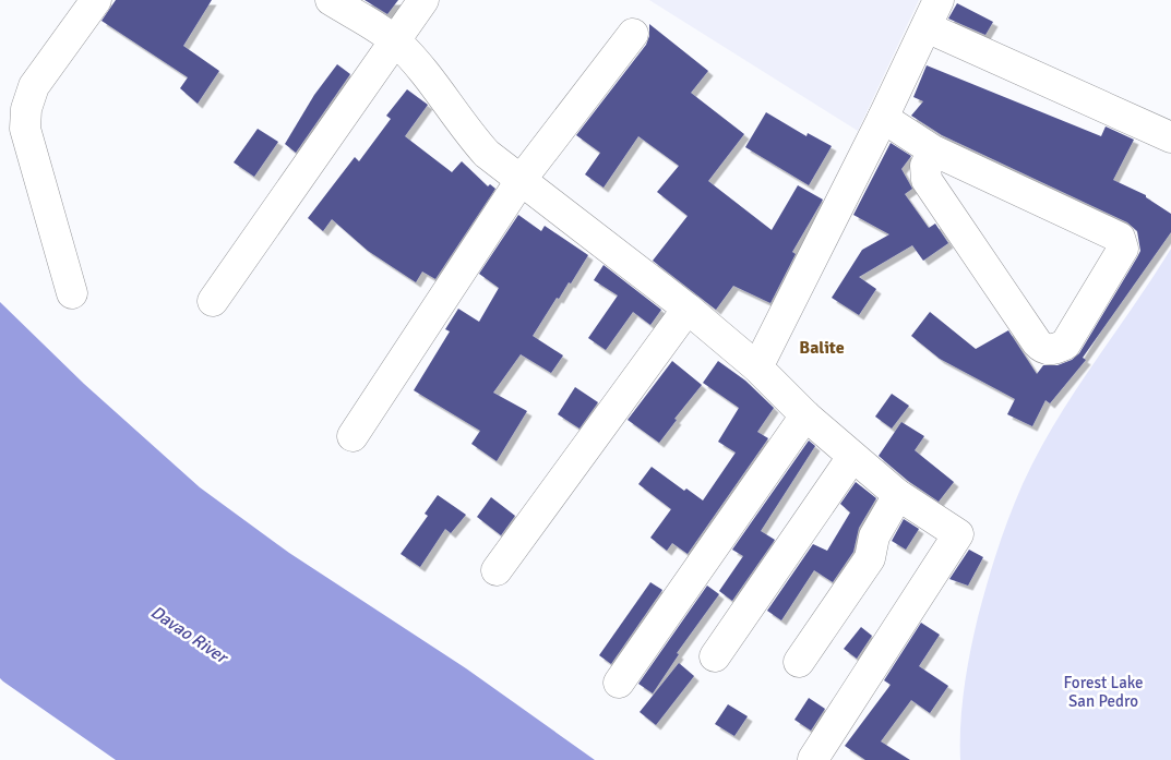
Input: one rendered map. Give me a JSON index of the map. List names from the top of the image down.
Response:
{
  "districts": ["Balite"],
  "water": ["Davao River"],
  "parks": ["Forest Lake San Pedro"]
}
